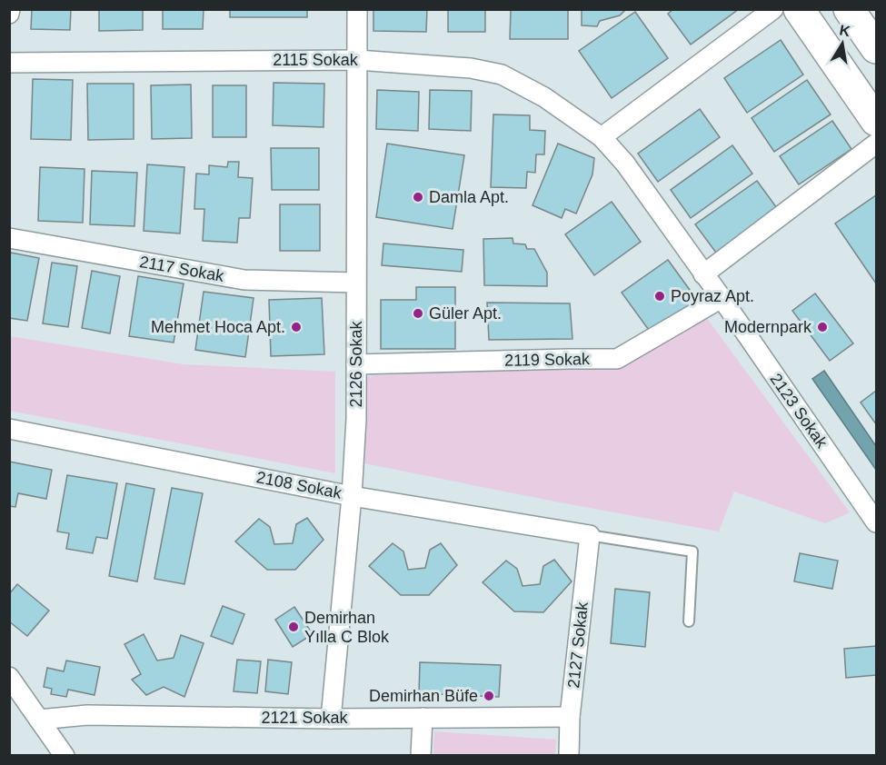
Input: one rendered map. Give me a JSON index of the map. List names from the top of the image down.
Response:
{
  "streets": {
    "street": [
      "2115 Sokak",
      "2117 Sokak",
      "2119 Sokak",
      "2126 Sokak",
      "2123 Sokak",
      "2108 Sokak",
      "2127 Sokak",
      "2121 Sokak"
    ]
  },
  "crossings": [
    ["2115 Sokak", "2119 Sokak"],
    ["2115 Sokak", "2126 Sokak"],
    ["2115 Sokak", "2123 Sokak"],
    ["2117 Sokak", "2126 Sokak"],
    ["2119 Sokak", "2126 Sokak"],
    ["2119 Sokak", "2123 Sokak"],
    ["2126 Sokak", "2108 Sokak"],
    ["2126 Sokak", "2121 Sokak"],
    ["2108 Sokak", "2127 Sokak"],
    ["2127 Sokak", "2121 Sokak"]
  ],
  "places": [
    "Damla Apt.",
    "Poyraz Apt.",
    "Güler Apt.",
    "Mehmet Hoca Apt.",
    "Modernpark",
    "Demirhan Yılla C Blok",
    "Demirhan Büfe"
  ],
  "north": "top"
}
